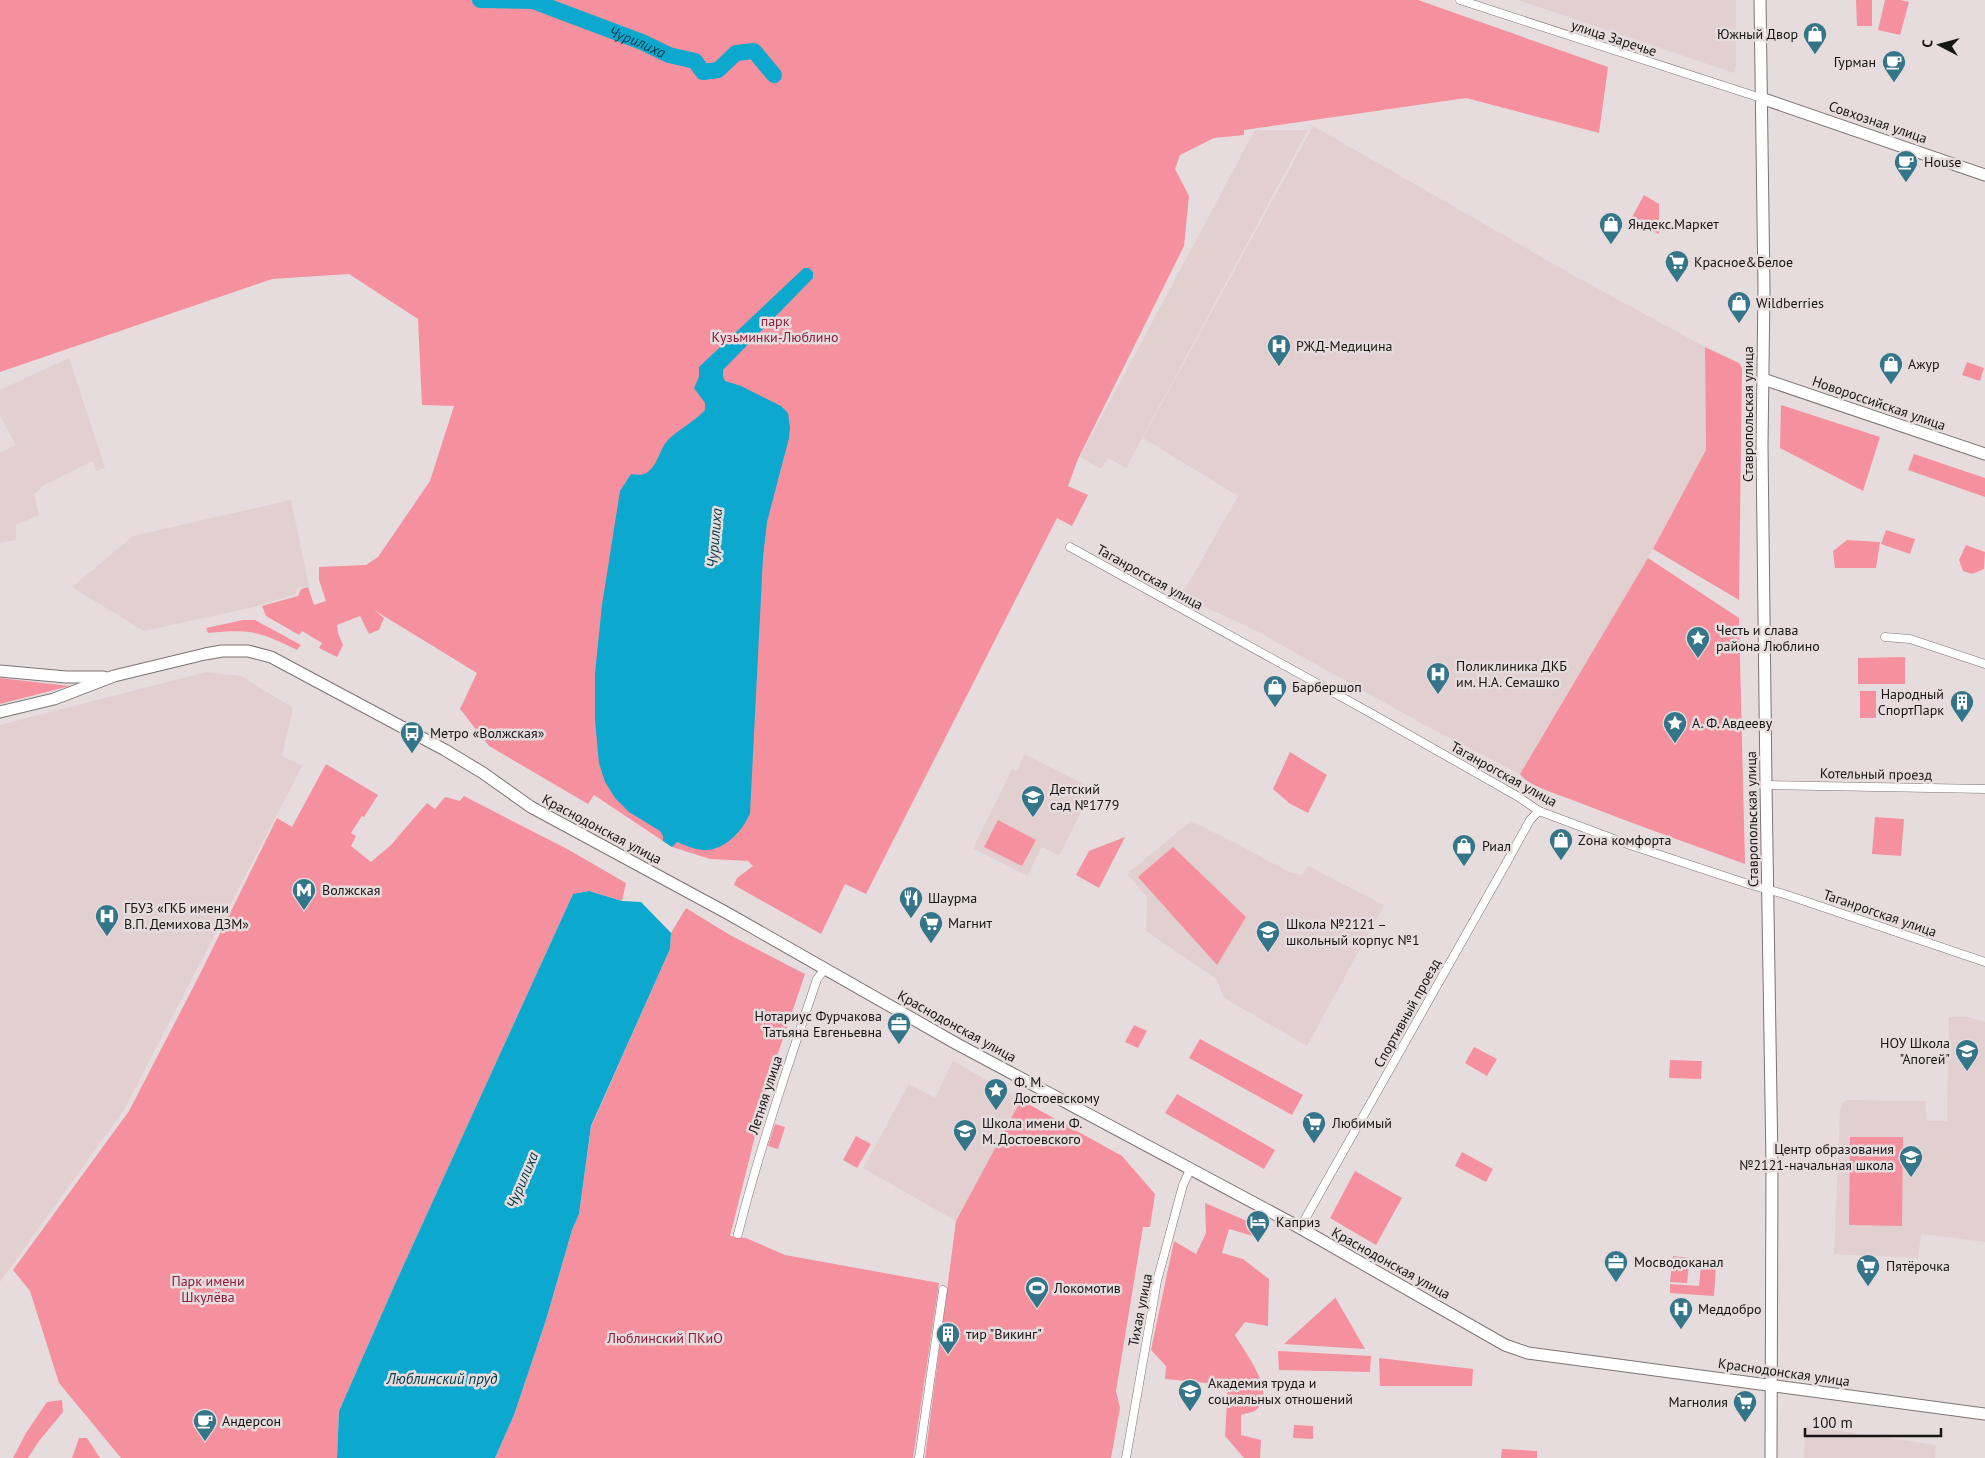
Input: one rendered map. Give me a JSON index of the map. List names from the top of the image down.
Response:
{
  "streets": {
    "main road": [
      "Совхозная улица",
      "Новороссийская улица",
      "Ставропольская улица",
      "Краснодонская улица"
    ],
    "street": [
      "улица Заречье",
      "Таганрогская улица",
      "Котельный проезд",
      "Спортивный проезд",
      "Летняя улица",
      "Тихая улица"
    ]
  },
  "crossings": [
    ["улица Заречье", "Совхозная улица"],
    ["улица Заречье", "Ставропольская улица"],
    ["Совхозная улица", "Ставропольская улица"],
    ["Новороссийская улица", "Ставропольская улица"],
    ["Ставропольская улица", "Таганрогская улица"],
    ["Ставропольская улица", "Котельный проезд"],
    ["Ставропольская улица", "Краснодонская улица"],
    ["Таганрогская улица", "Спортивный проезд"],
    ["Краснодонская улица", "Спортивный проезд"],
    ["Краснодонская улица", "Летняя улица"],
    ["Краснодонская улица", "Тихая улица"]
  ],
  "water": ["Чурилиха", "Люблинский пруд"],
  "parks": ["парк Кузьминки-Люблино", "Парк имени Шкулёва", "Люблинский ПКиО"],
  "places": {
    "shop": [
      "Южный Двор",
      "Яндекс.Маркет",
      "Wildberries",
      "Ажур",
      "Барбершоп",
      "Zона комфорта",
      "Риал"
    ],
    "cafe": ["Гурман", "House", "Андерсон"],
    "supermarket": [
      "Красное&Белое",
      "Магнит",
      "Любимый",
      "Пятёрочка",
      "Магнолия"
    ],
    "hospital": [
      "РЖД-Медицина",
      "Поликлиника ДКБ им. Н.А. Семашко",
      "ГБУЗ «ГКБ имени В.П. Демихова ДЗМ»",
      "Меддобро"
    ],
    "place": ["Честь и слава района Люблино", "А. Ф. Авдееву", "Ф. М. Достоевскому"],
    "building": ["Народный СпортПарк", "тир \"Викинг\""],
    "bus stop": ["Метро «Волжская»"],
    "school or university": [
      "Детский сад №1779",
      "Школа №2121 – школьный корпус №1",
      "НОУ Школа \"Апогей\"",
      "Школа имени Ф. М. Достоевского",
      "Центр образования №2121-начальная школа",
      "Академия труда и социальных отношений"
    ],
    "metro station": ["Волжская"],
    "restaurant": ["Шаурма"],
    "office": ["Нотариус Фурчакова Татьяна Евгеньевна", "Мосводоканал"],
    "hotel": ["Каприз"],
    "sports": ["Локомотив"]
  },
  "scale_bar": "100 m",
  "north": "left"
}
